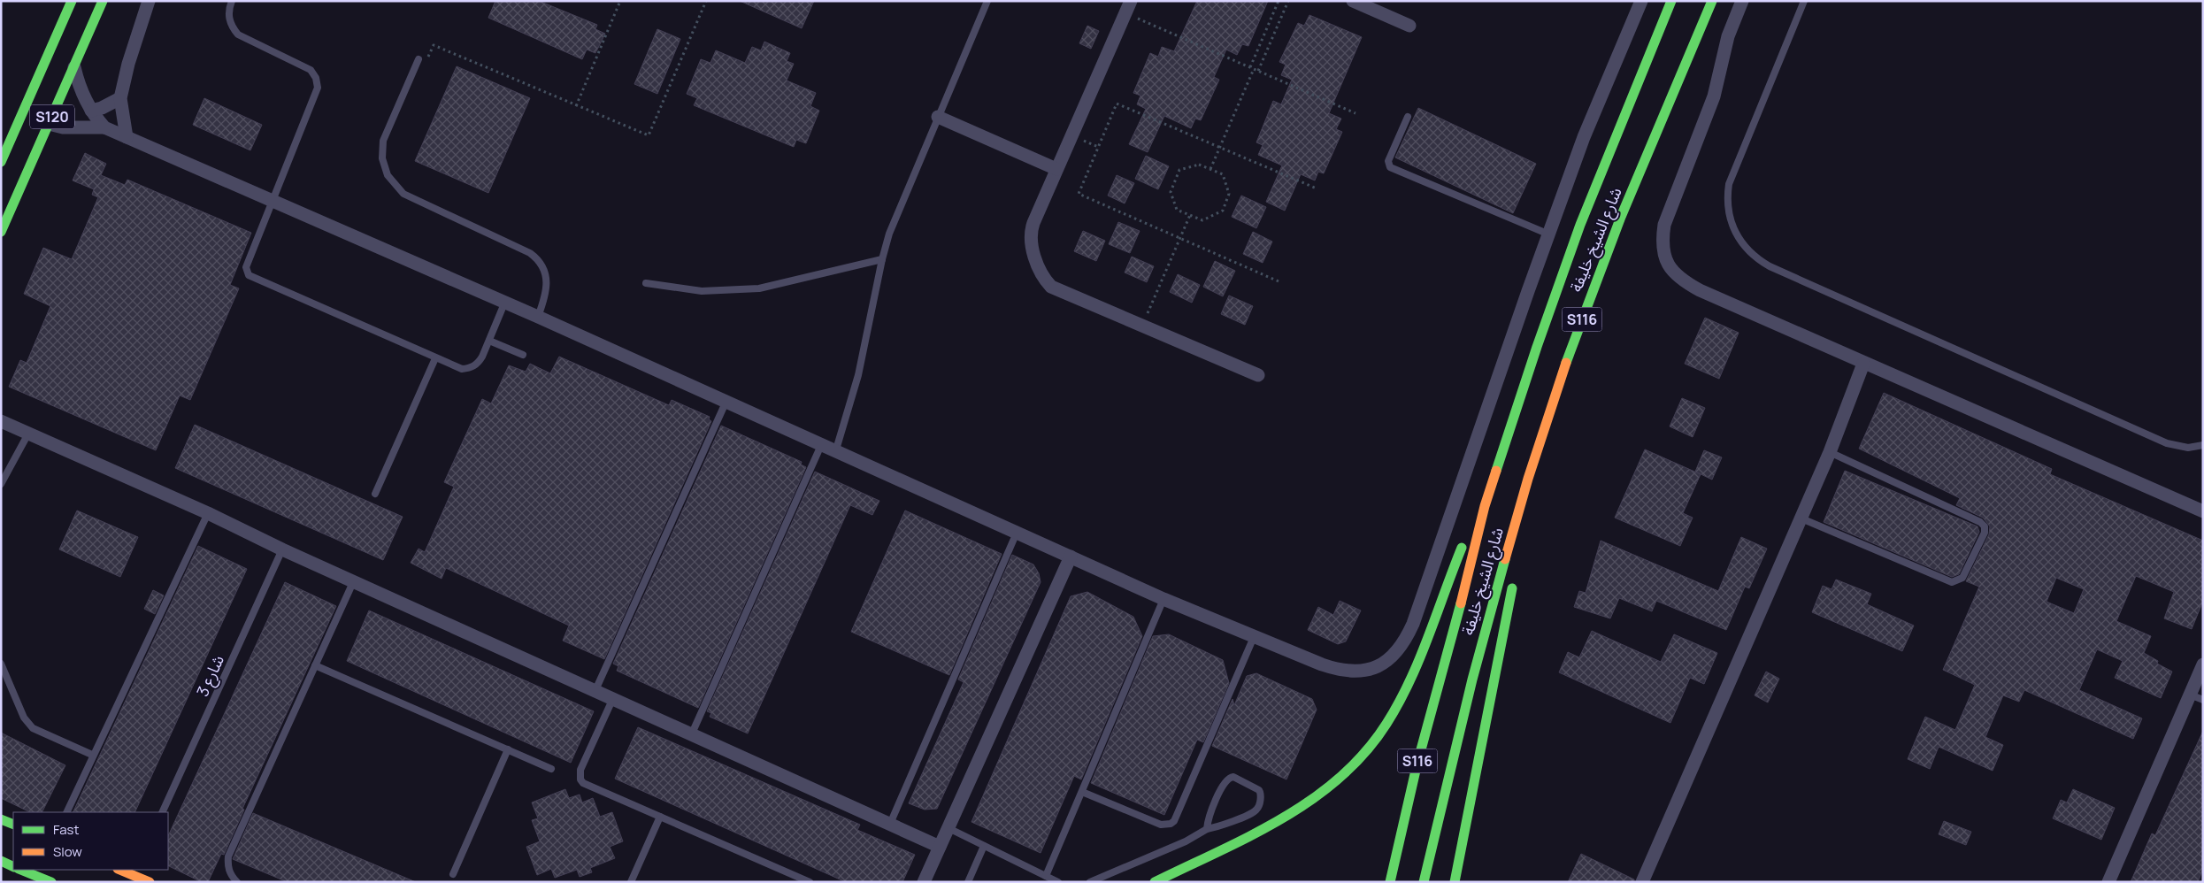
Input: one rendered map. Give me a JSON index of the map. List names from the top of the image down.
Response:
{
  "streets": {
    "main road": ["S120", "شارع الشيخ خليفة", "S116"],
    "lane": ["شارع 3"]
  },
  "legend": ["Fast", "Slow"]
}
